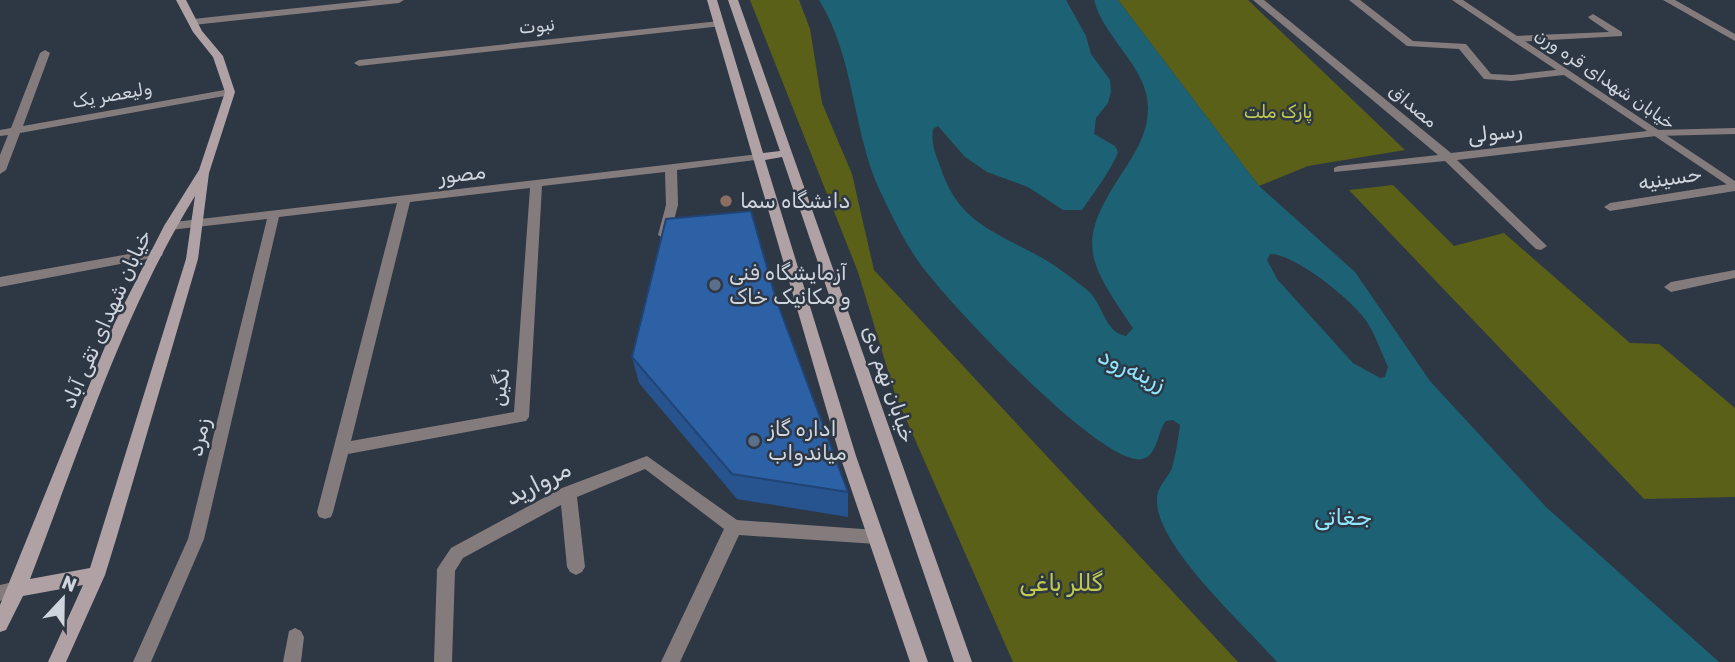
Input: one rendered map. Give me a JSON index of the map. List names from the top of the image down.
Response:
{
  "streets": {
    "main road": ["خیابان شهدای تقی آباد", "خیابان نهم دی"],
    "street": [
      "نبوت",
      "خیابان شهدای قره ورن",
      "ولیعصر یک",
      "مصداق",
      "رسولی",
      "مصور",
      "حسینیه",
      "نگین",
      "زمرد",
      "مروارید"
    ]
  },
  "crossings": [
    ["خیابان شهدای قره ورن", "رسولی"],
    ["خیابان شهدای قره ورن", "حسینیه"],
    ["ولیعصر یک", "خیابان شهدای تقی آباد"],
    ["مصداق", "رسولی"],
    ["مصور", "خیابان شهدای تقی آباد"],
    ["مصور", "نگین"],
    ["مصور", "زمرد"]
  ],
  "water": ["زرینه‌رود", "جغاتی"],
  "parks": ["پارک ملت", "گللر باغی"],
  "places": ["دانشگاه سما", "آزمایشگاه فنی و مکانیک خاک", "اداره گاز میاندواب"],
  "north": "top"
}
